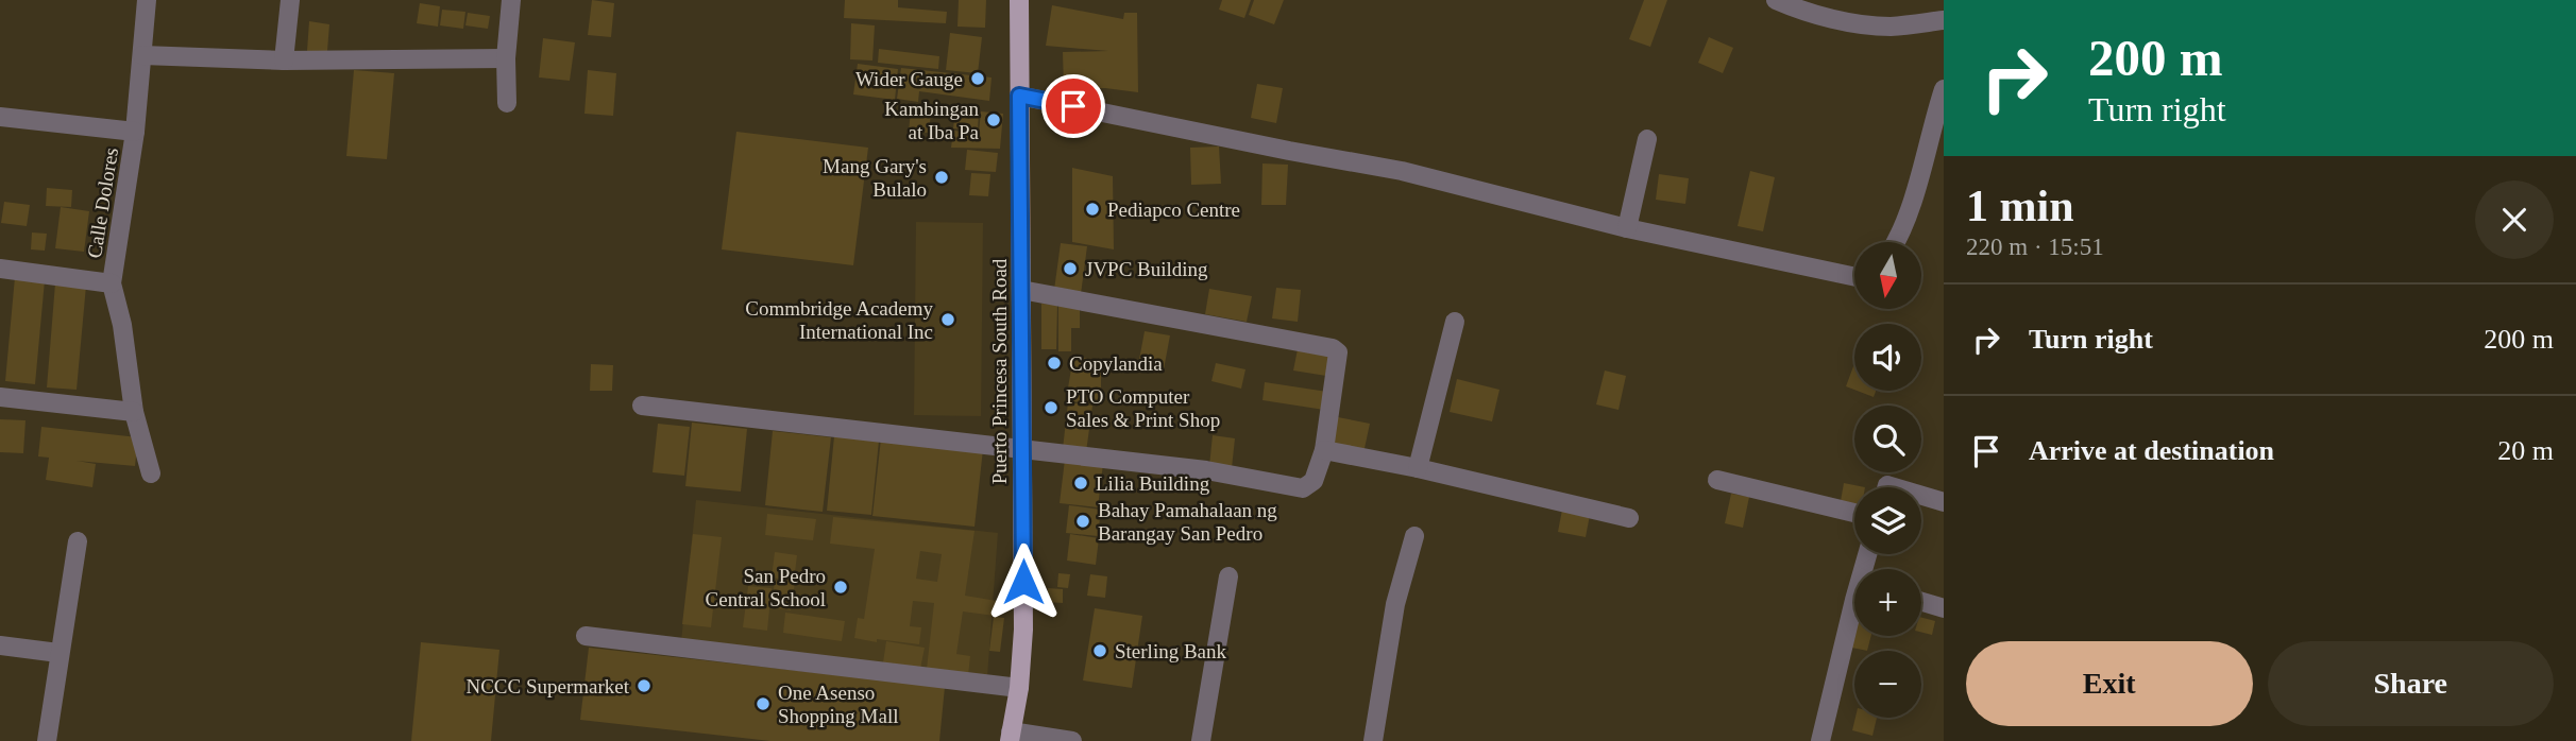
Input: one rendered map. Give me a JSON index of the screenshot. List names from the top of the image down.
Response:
{
  "streets": {
    "main road": ["Puerto Princesa South Road"],
    "street": ["Calle Dolores"]
  },
  "places": [
    "Wider Gauge",
    "Kambingan at Iba Pa",
    "Mang Gary's Bulalo",
    "Pediapco Centre",
    "JVPC Building",
    "Commbridge Academy International Inc",
    "Copylandia",
    "PTO Computer Sales & Print Shop",
    "Lilia Building",
    "Bahay Pamahalaan ng Barangay San Pedro",
    "San Pedro Central School",
    "Sterling Bank",
    "NCCC Supermarket",
    "One Asenso Shopping Mall"
  ],
  "north": "bottom",
  "page": {
    "turn": ["200 m", "Turn right"],
    "heading": ["1 min", "220 m · 15:51"],
    "map_buttons": ["+", "−"],
    "list": [
      {
        "name": "Turn right",
        "value": "200 m"
      },
      {
        "name": "Arrive at destination",
        "value": "20 m"
      }
    ],
    "buttons": ["Exit", "Share"]
  }
}
